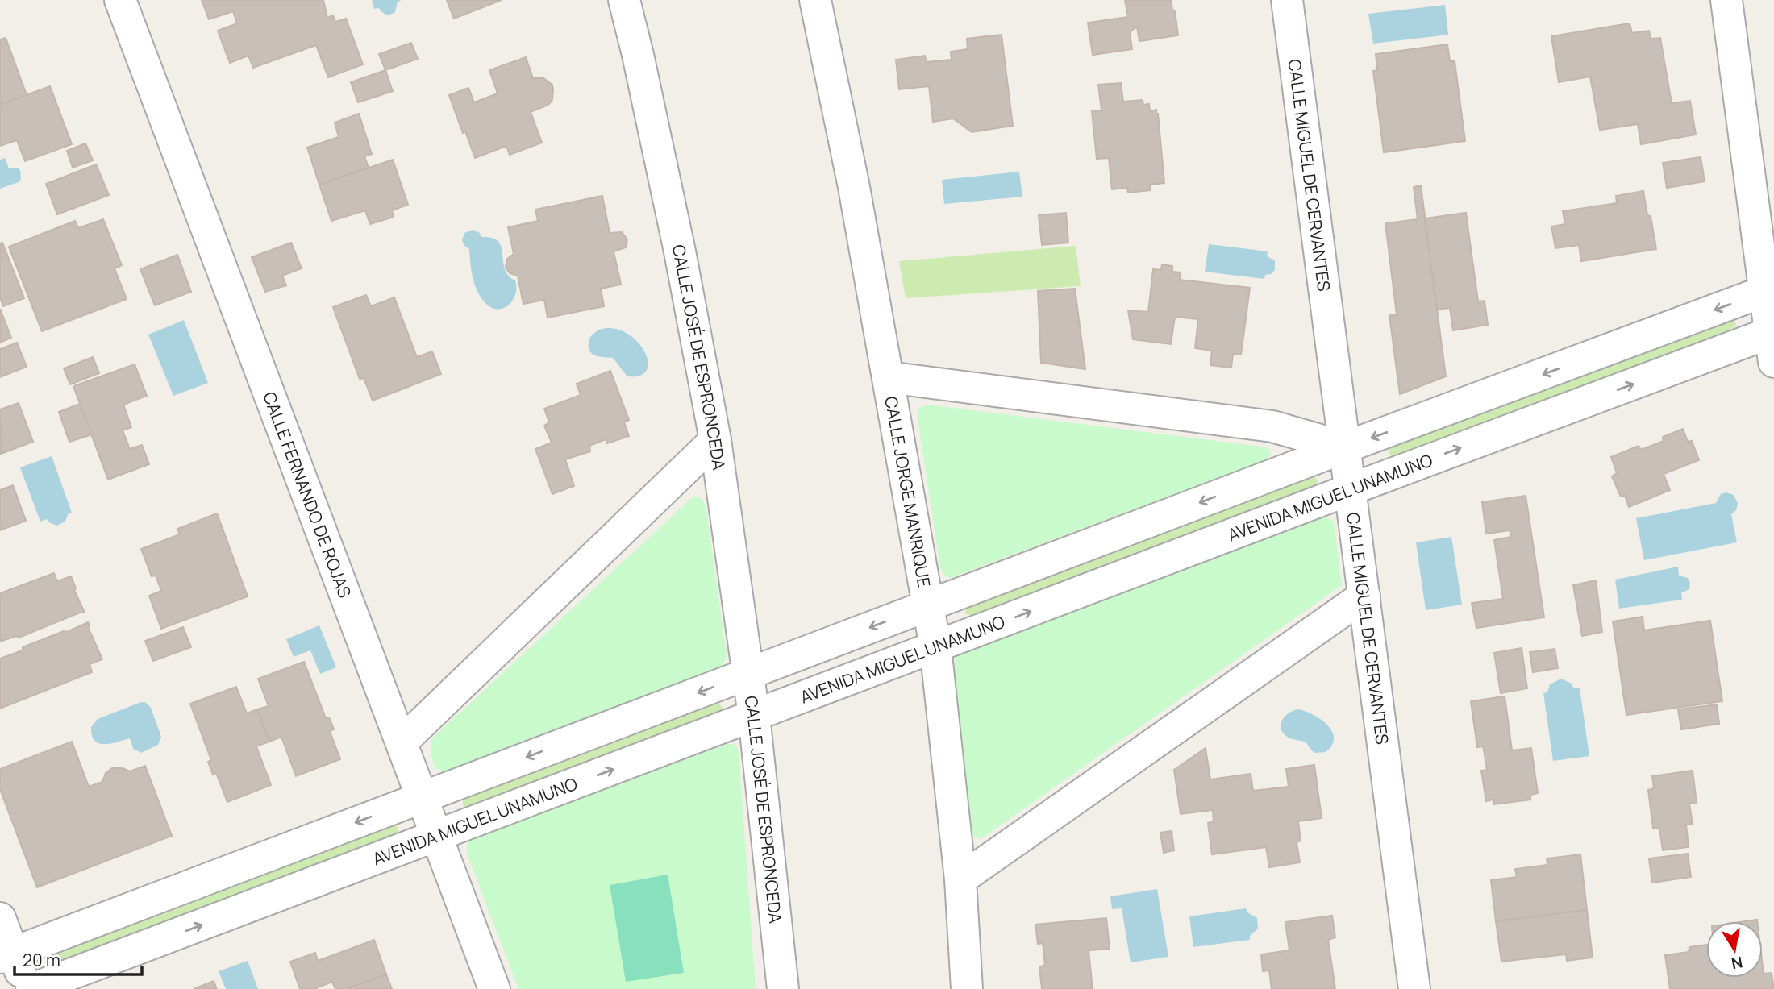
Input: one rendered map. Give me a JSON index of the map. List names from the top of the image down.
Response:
{
  "streets": {
    "street": [
      "CALLE MIGUEL DE CERVANTES",
      "CALLE JOSÉ DE ESPRONCEDA",
      "CALLE JORGE MANRIQUE",
      "CALLE FERNANDO DE ROJAS",
      "AVENIDA MIGUEL UNAMUNO"
    ]
  },
  "crossings": [
    ["CALLE MIGUEL DE CERVANTES", "AVENIDA MIGUEL UNAMUNO"],
    ["CALLE JOSÉ DE ESPRONCEDA", "AVENIDA MIGUEL UNAMUNO"],
    ["CALLE JORGE MANRIQUE", "AVENIDA MIGUEL UNAMUNO"],
    ["CALLE FERNANDO DE ROJAS", "AVENIDA MIGUEL UNAMUNO"]
  ],
  "scale_bar": "20 m",
  "north": "bottom"
}
